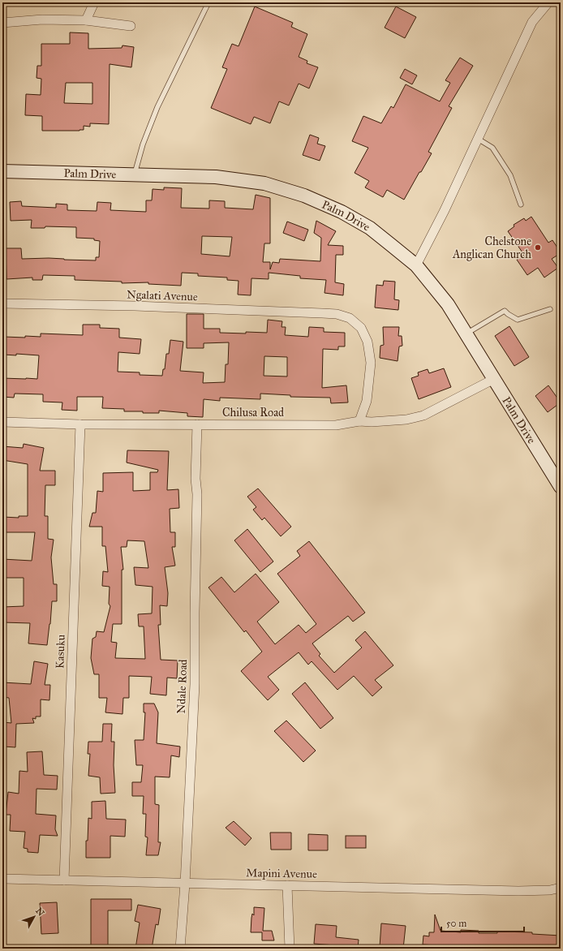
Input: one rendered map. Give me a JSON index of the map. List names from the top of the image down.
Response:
{
  "streets": {
    "street": [
      "Palm Drive",
      "Ngalati Avenue",
      "Chilusa Road",
      "Kasuku",
      "Ndale Road",
      "Mapini Avenue"
    ]
  },
  "crossings": [
    ["Palm Drive", "Chilusa Road"],
    ["Ngalati Avenue", "Chilusa Road"],
    ["Chilusa Road", "Kasuku"],
    ["Chilusa Road", "Ndale Road"],
    ["Kasuku", "Mapini Avenue"],
    ["Ndale Road", "Mapini Avenue"]
  ],
  "places": ["Chelstone Anglican Church"],
  "scale_bar": "50 m",
  "north": "top right"
}
